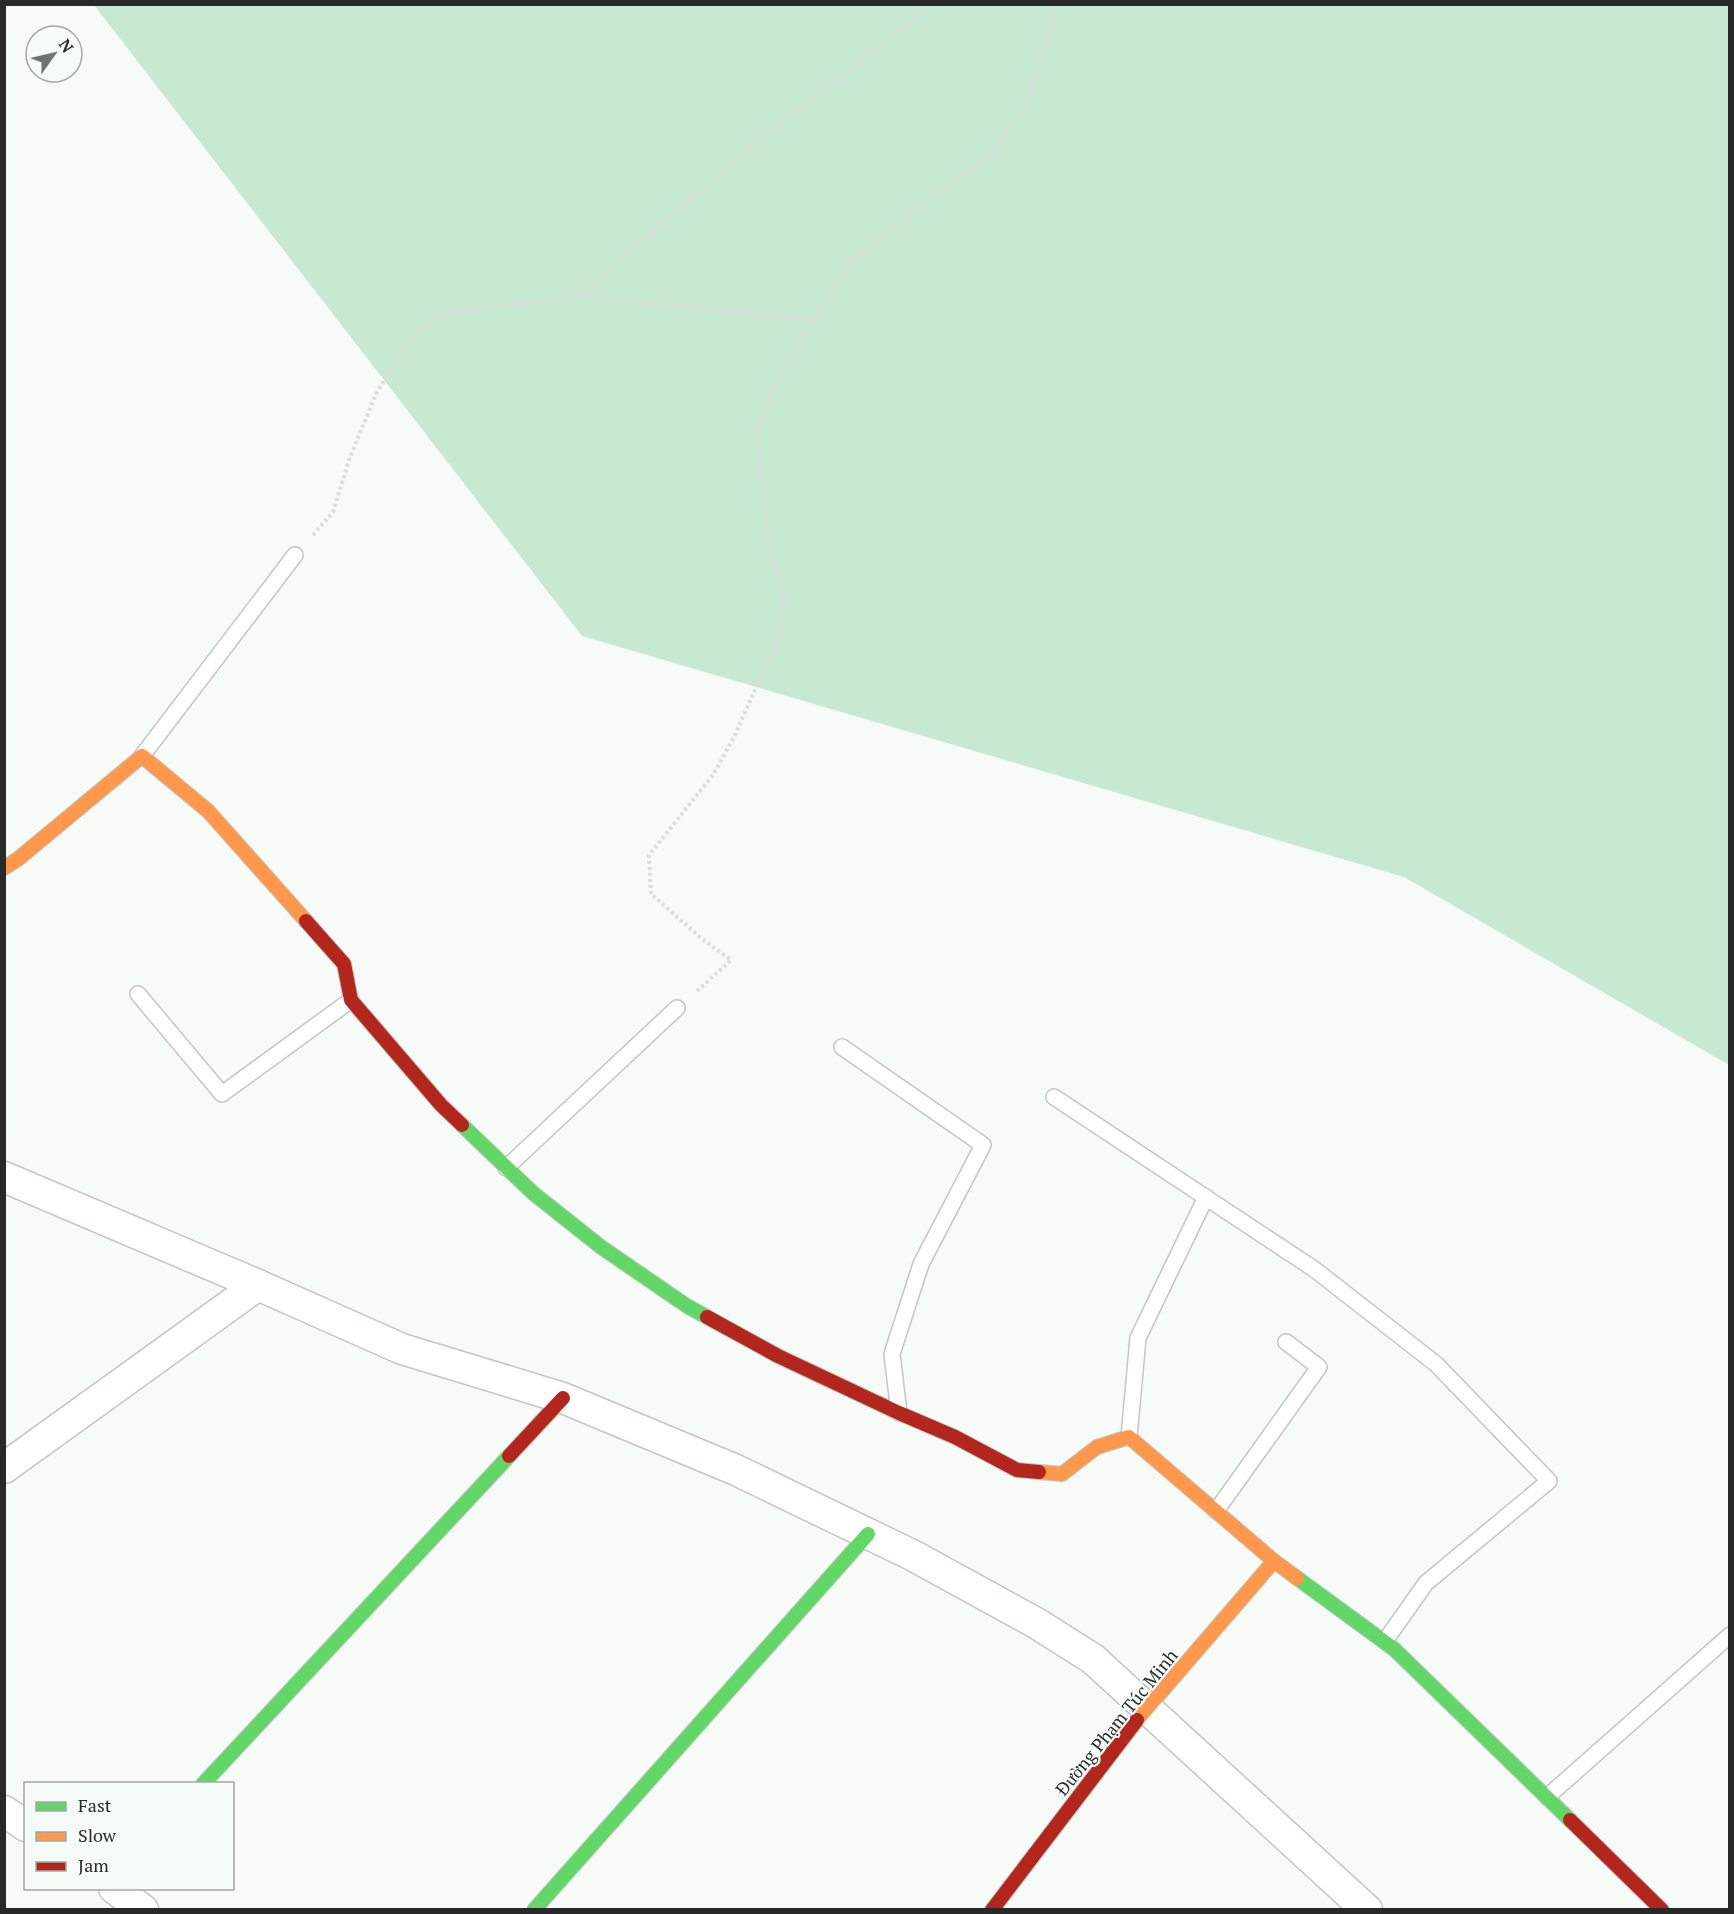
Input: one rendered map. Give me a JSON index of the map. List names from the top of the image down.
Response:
{
  "streets": {
    "street": ["Đường Phạm Túc Minh"]
  },
  "legend": ["Fast", "Slow", "Jam"],
  "north": "top right"
}
